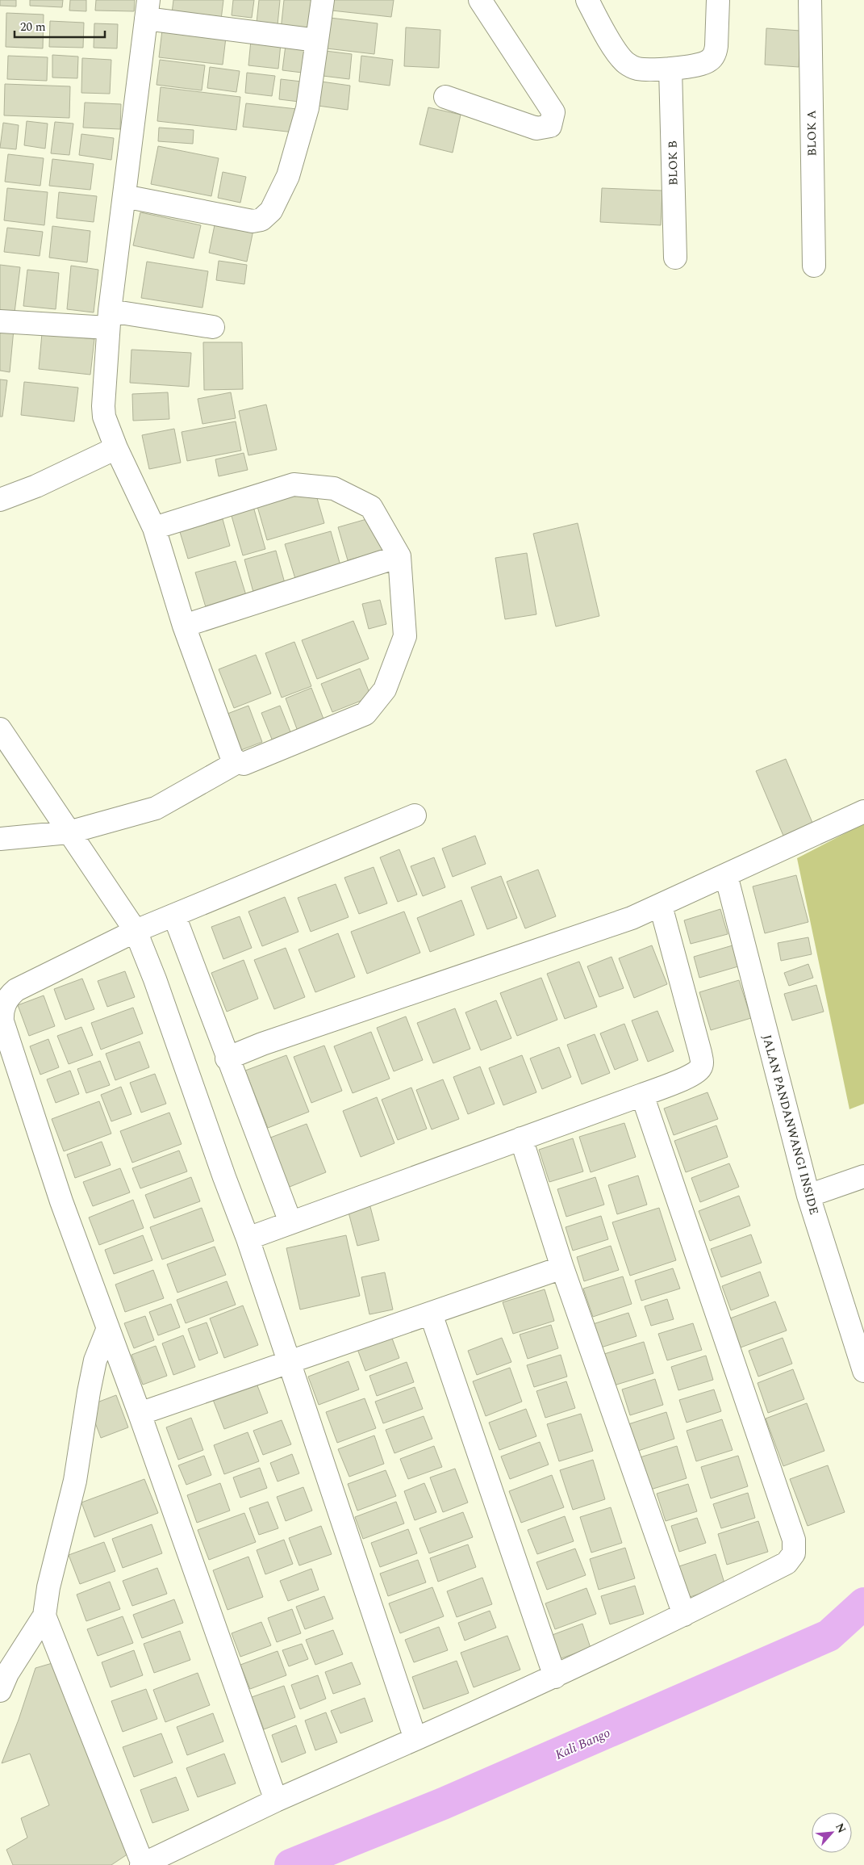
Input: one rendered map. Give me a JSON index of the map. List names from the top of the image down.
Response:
{
  "streets": {
    "street": ["BLOK A", "BLOK B", "JALAN PANDANWANGI INSIDE"]
  },
  "water": ["Kali Bango"],
  "scale_bar": "20 m",
  "north": "top right"
}
